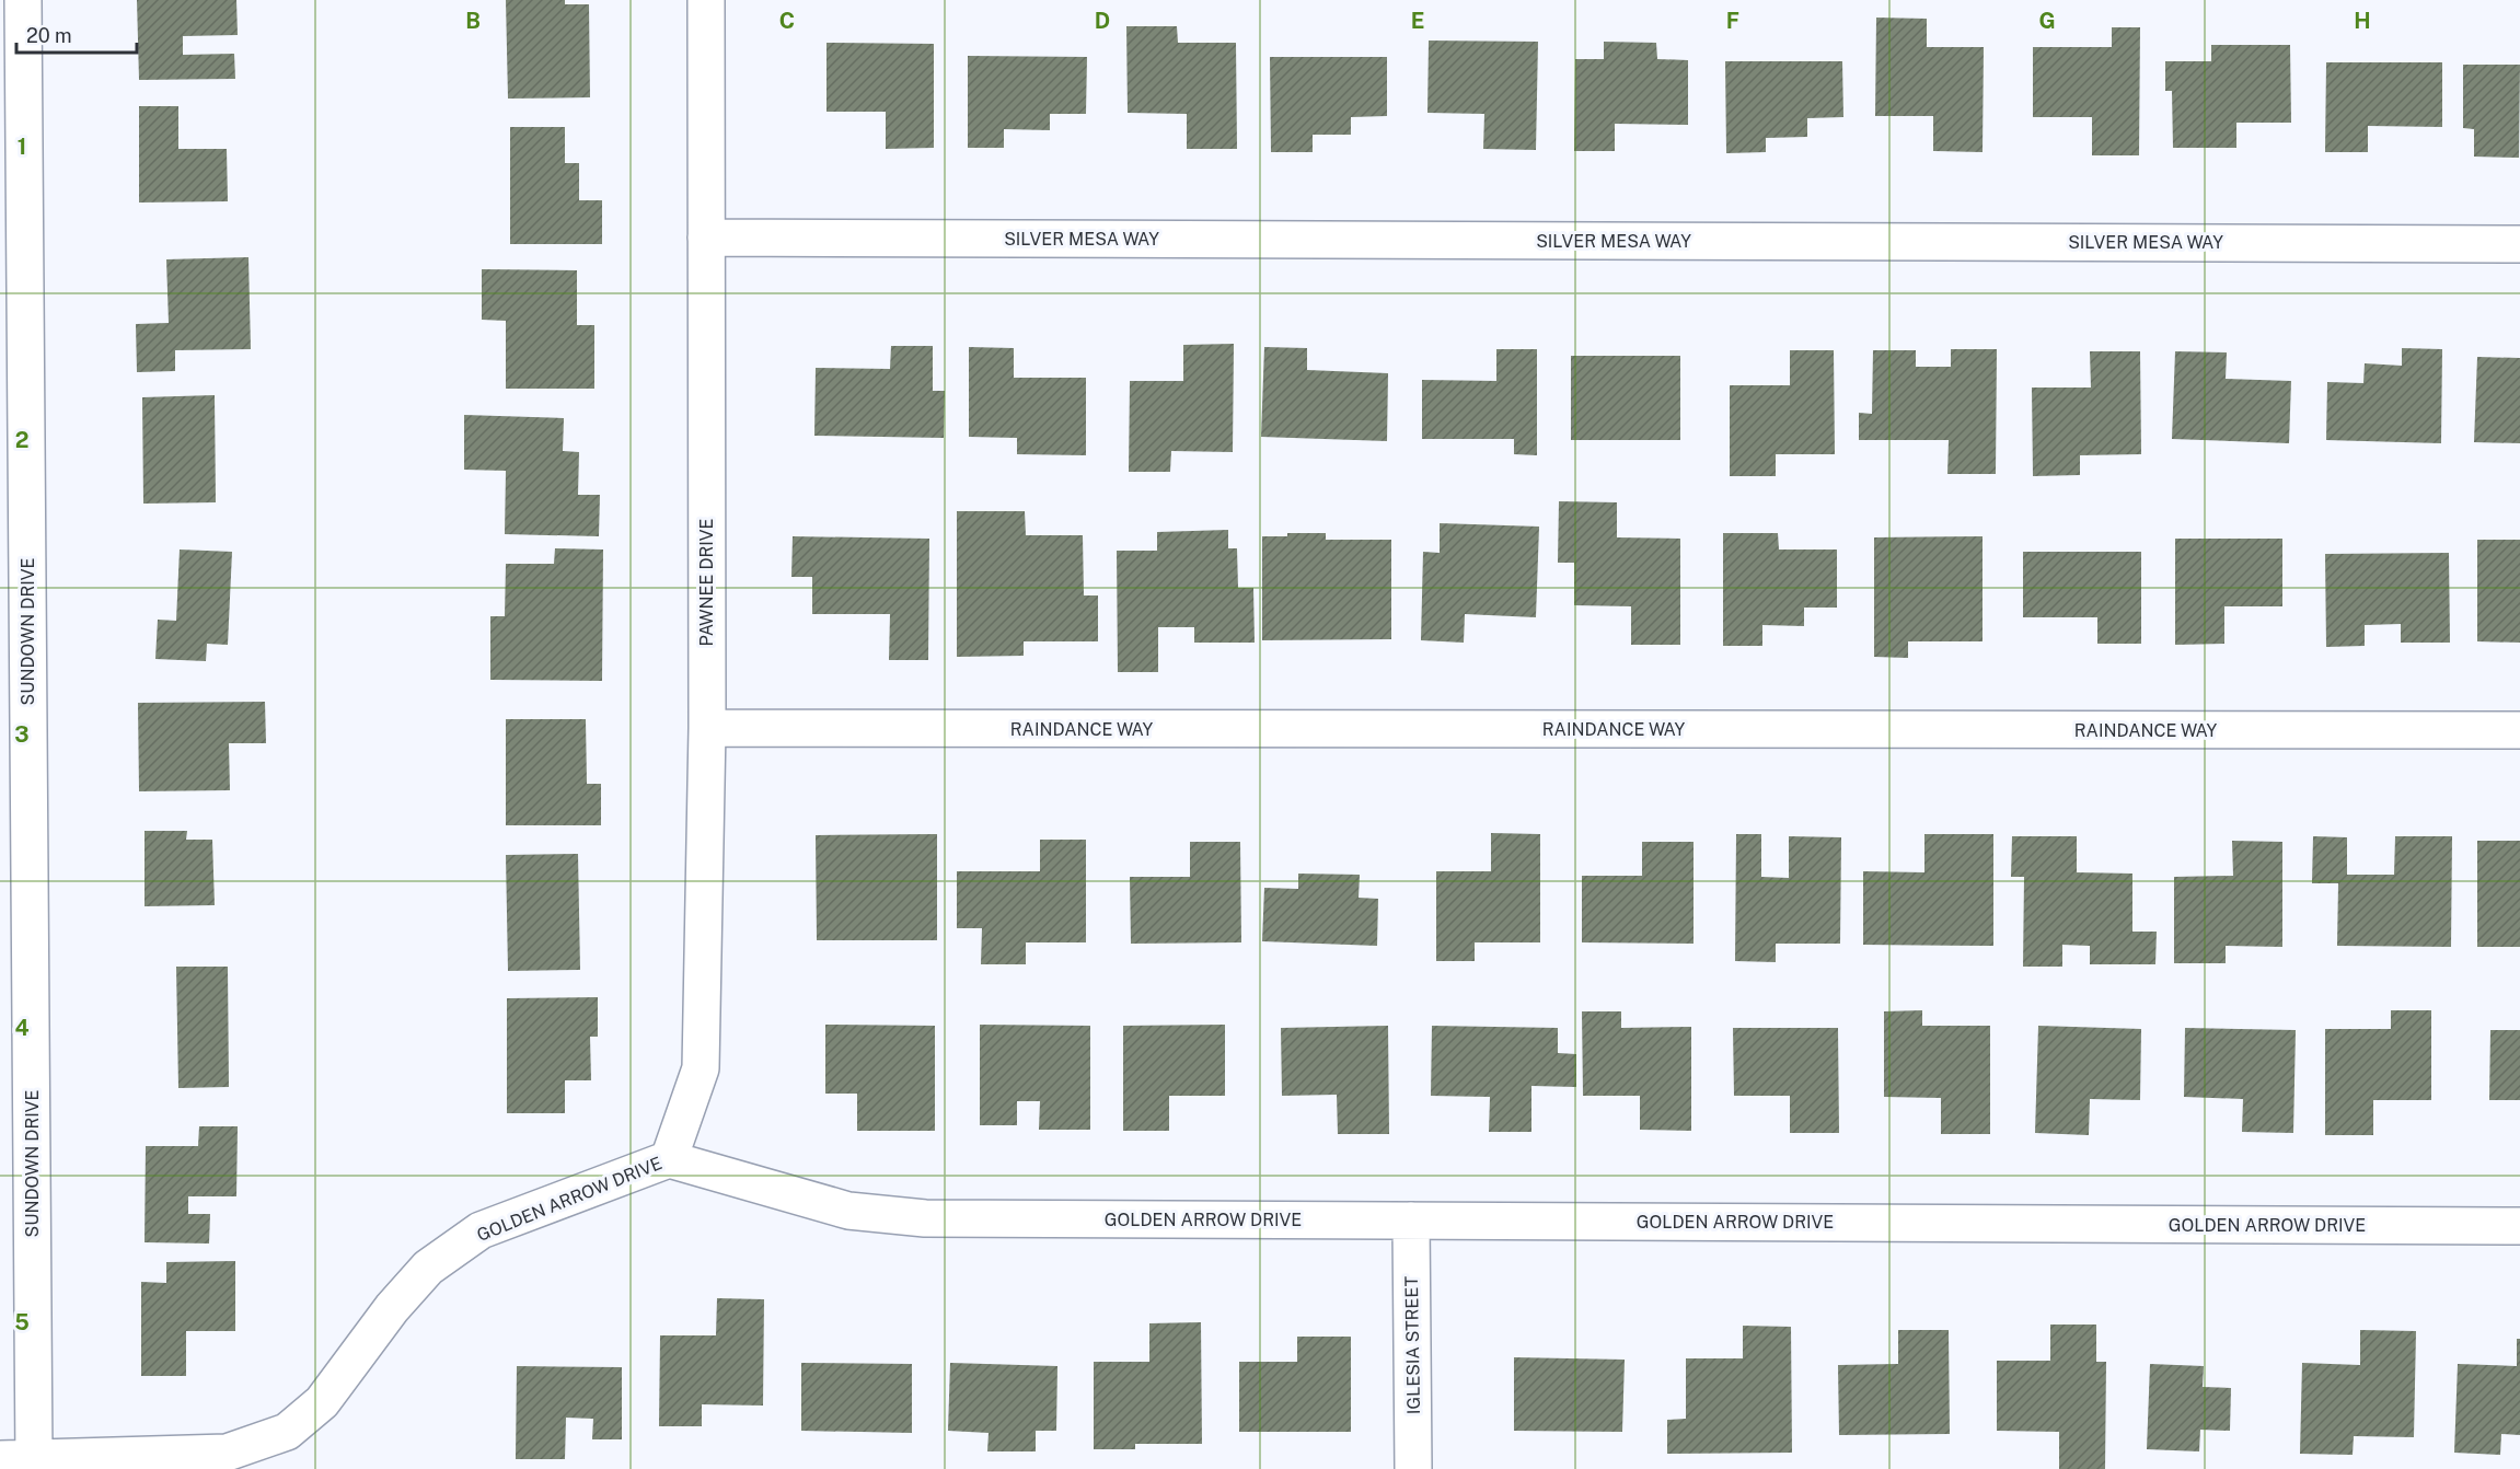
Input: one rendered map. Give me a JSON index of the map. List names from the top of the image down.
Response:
{
  "streets": {
    "street": [
      "SILVER MESA WAY",
      "PAWNEE DRIVE",
      "SUNDOWN DRIVE",
      "RAINDANCE WAY",
      "GOLDEN ARROW DRIVE",
      "IGLESIA STREET"
    ]
  },
  "crossings": [
    ["SILVER MESA WAY", "PAWNEE DRIVE"],
    ["PAWNEE DRIVE", "RAINDANCE WAY"],
    ["PAWNEE DRIVE", "GOLDEN ARROW DRIVE"],
    ["SUNDOWN DRIVE", "GOLDEN ARROW DRIVE"],
    ["GOLDEN ARROW DRIVE", "IGLESIA STREET"]
  ],
  "scale_bar": "20 m",
  "grid": {
    "columns": [
      "B",
      "C",
      "D",
      "E",
      "F",
      "G",
      "H"
    ],
    "rows": [
      "1",
      "2",
      "3",
      "4",
      "5"
    ]
  }
}
